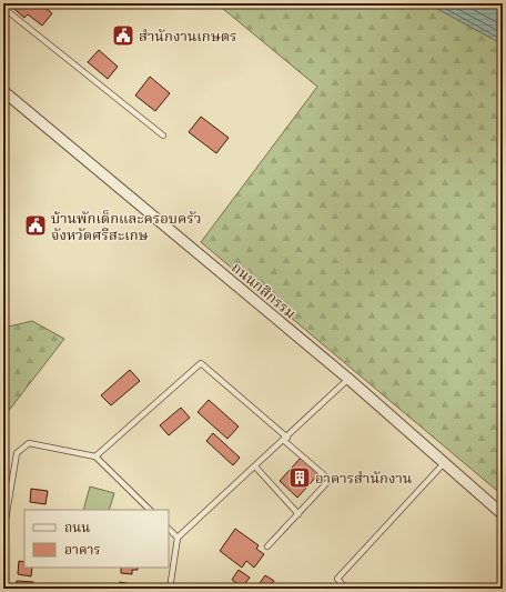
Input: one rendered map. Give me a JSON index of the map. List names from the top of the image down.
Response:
{
  "streets": {
    "street": ["ถนนกสิกรรม"]
  },
  "places": {
    "public building": ["สำนักงานเกษตร", "บ้านพักเด็กและครอบครัว จังหวัดศรีสะเกษ"],
    "building": ["อาคารสำนักงาน"]
  },
  "legend": ["ถนน", "อาคาร"]
}
